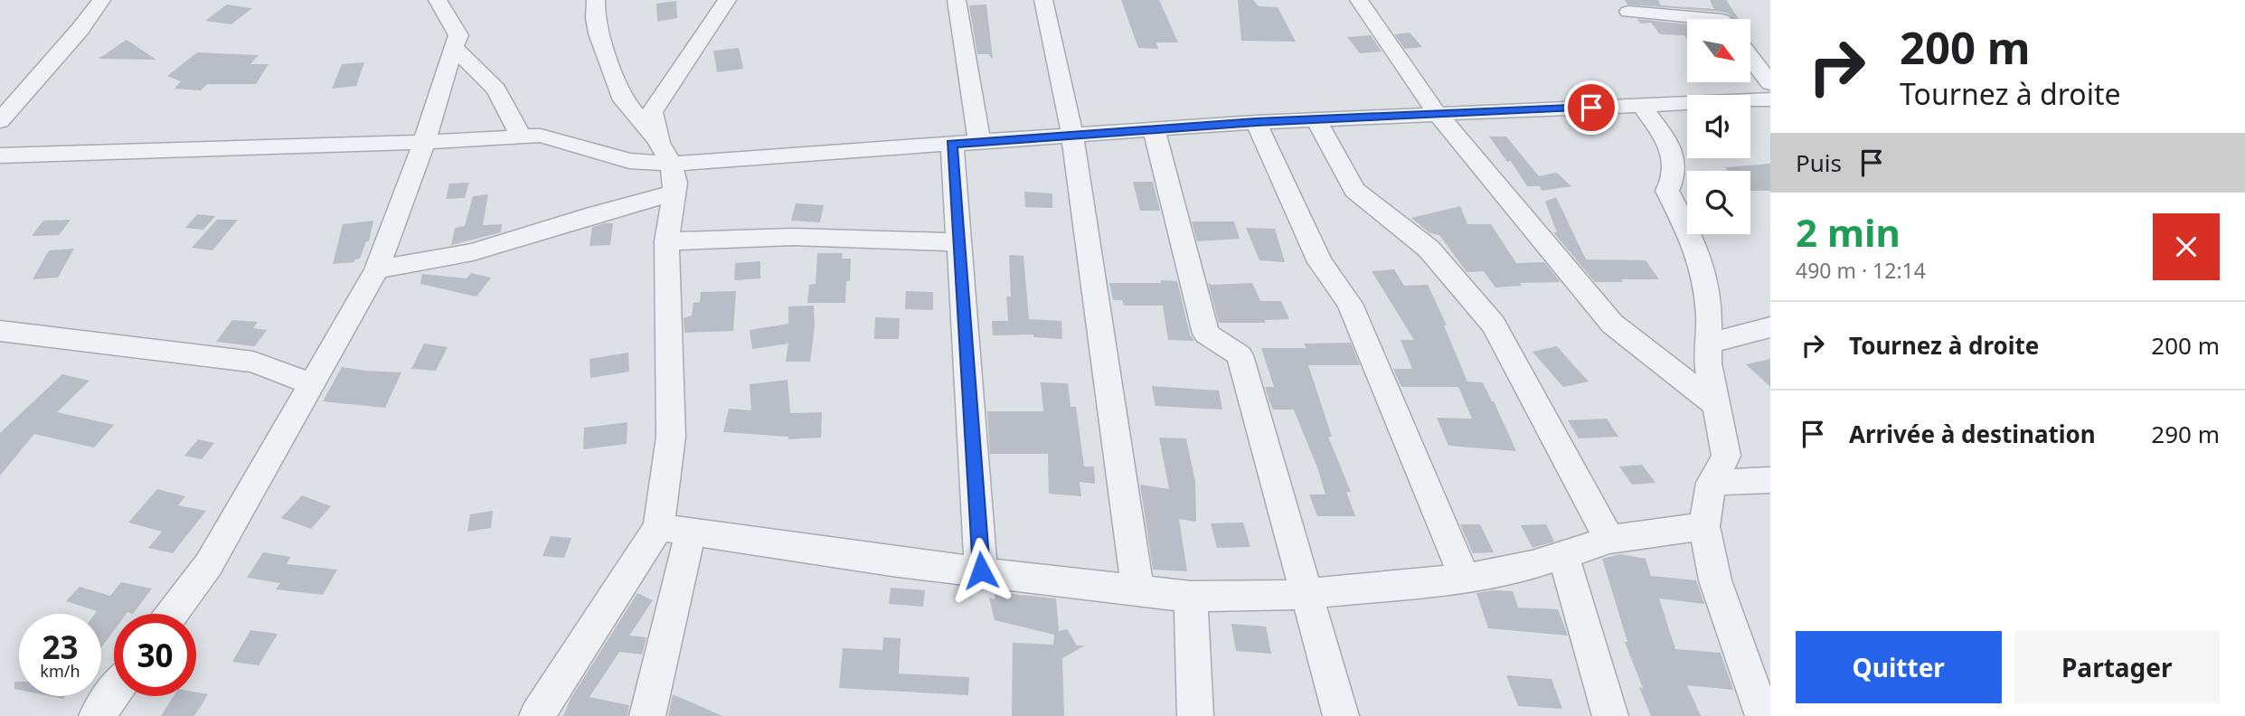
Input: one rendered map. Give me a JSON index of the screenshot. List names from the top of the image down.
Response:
{
  "north": "bottom right",
  "page": {
    "turn": ["200 m", "Tournez à droite"],
    "then": "Puis",
    "heading": ["2 min", "490 m · 12:14"],
    "list": [
      {
        "name": "Tournez à droite",
        "value": "200 m"
      },
      {
        "name": "Arrivée à destination",
        "value": "290 m"
      }
    ],
    "speed": "23 km/h",
    "limit": "30",
    "buttons": ["Quitter", "Partager"]
  }
}
